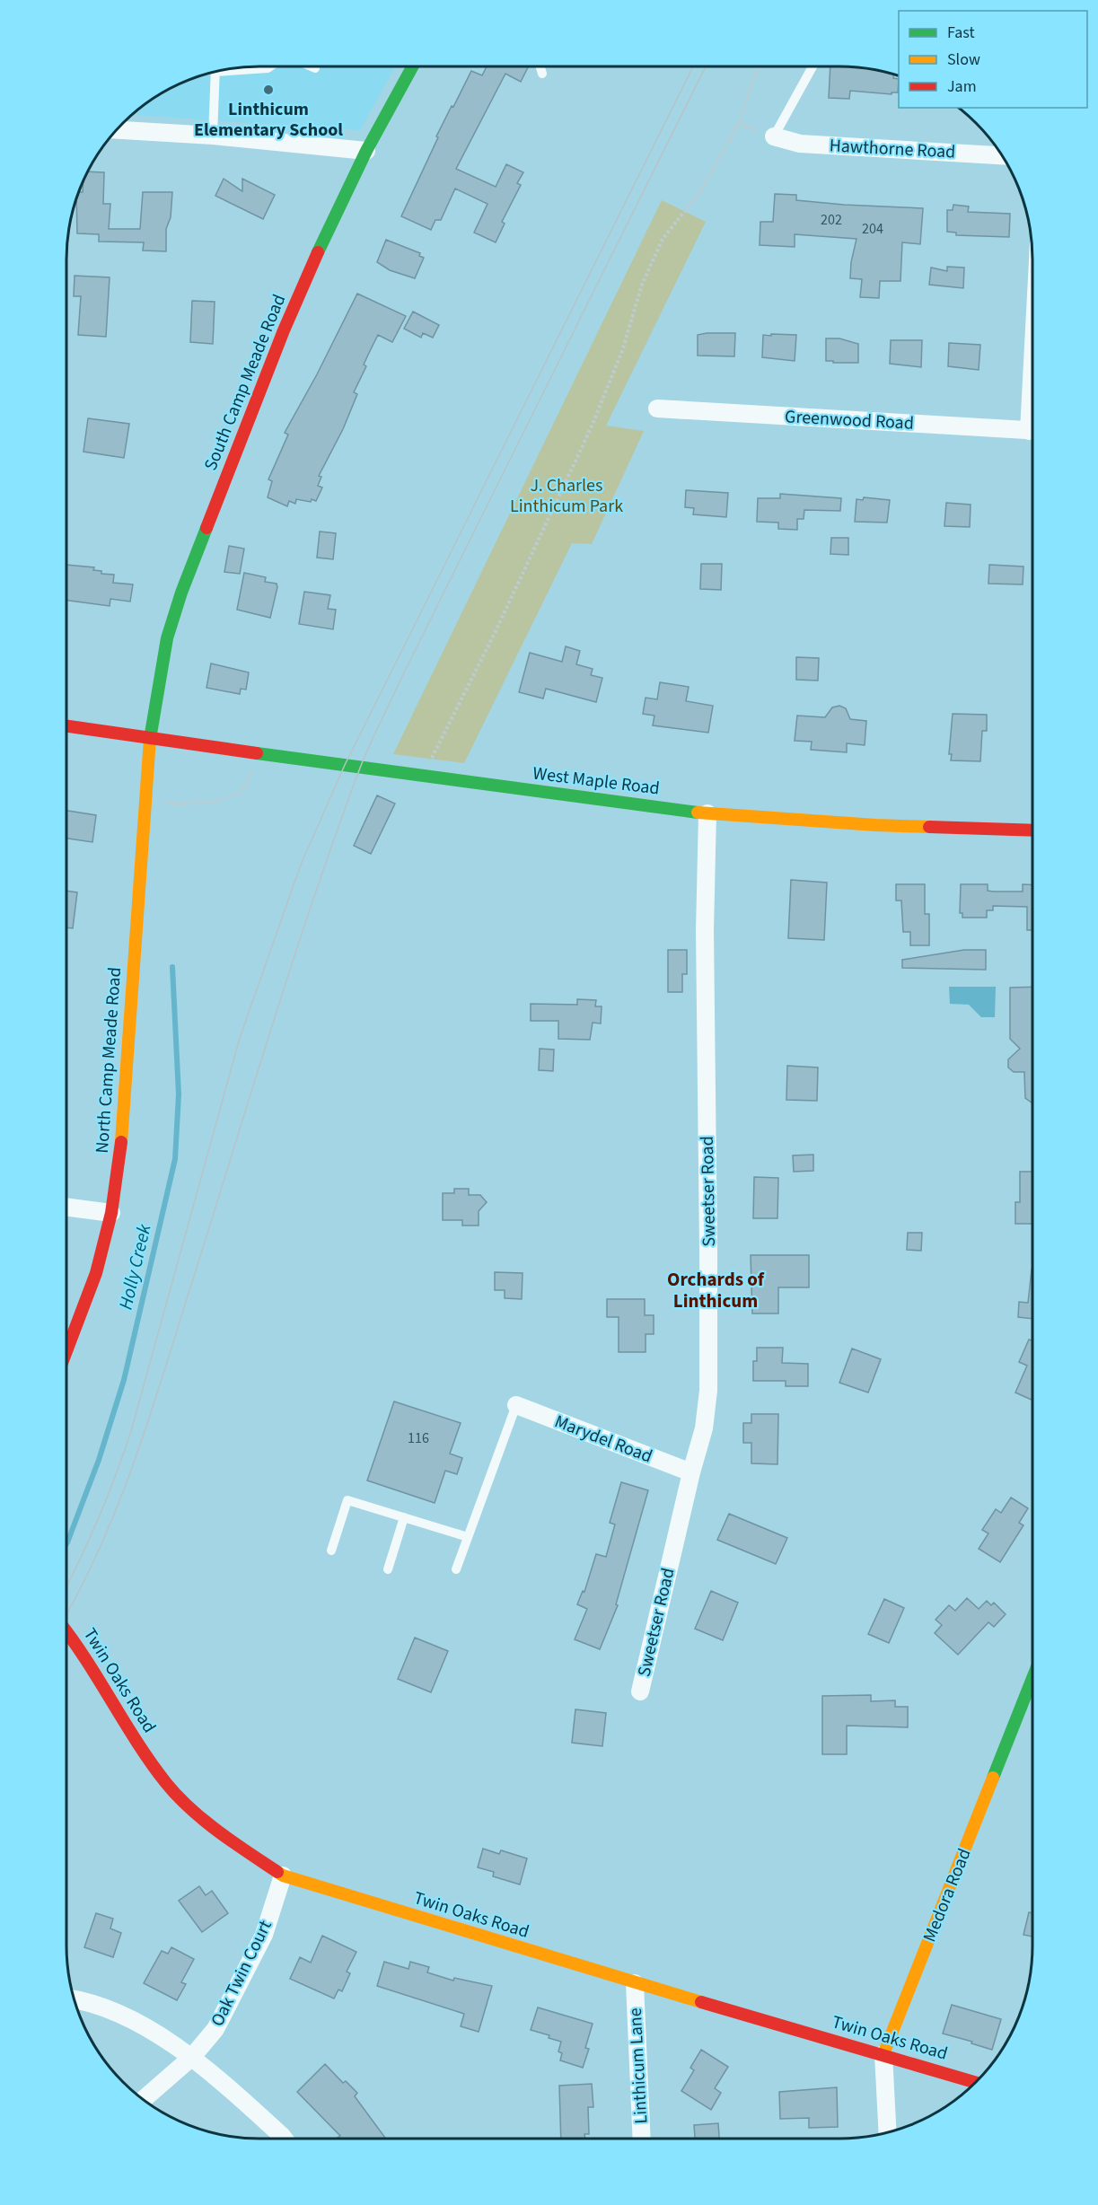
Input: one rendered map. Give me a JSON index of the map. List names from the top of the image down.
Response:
{
  "streets": {
    "street": [
      "Hawthorne Road",
      "South Camp Meade Road",
      "Greenwood Road",
      "West Maple Road",
      "North Camp Meade Road",
      "Sweetser Road",
      "Marydel Road",
      "Twin Oaks Road",
      "Medora Road",
      "Oak Twin Court",
      "Linthicum Lane"
    ]
  },
  "crossings": [
    ["South Camp Meade Road", "West Maple Road"],
    ["South Camp Meade Road", "North Camp Meade Road"],
    ["West Maple Road", "North Camp Meade Road"],
    ["West Maple Road", "Sweetser Road"],
    ["Sweetser Road", "Marydel Road"],
    ["Twin Oaks Road", "Medora Road"],
    ["Twin Oaks Road", "Oak Twin Court"],
    ["Twin Oaks Road", "Linthicum Lane"]
  ],
  "districts": ["Orchards of Linthicum"],
  "water": ["Holly Creek"],
  "parks": ["J. Charles Linthicum Park"],
  "places": ["Linthicum Elementary School"],
  "house_numbers": ["202", "204", "116"],
  "legend": ["Fast", "Slow", "Jam"]
}
